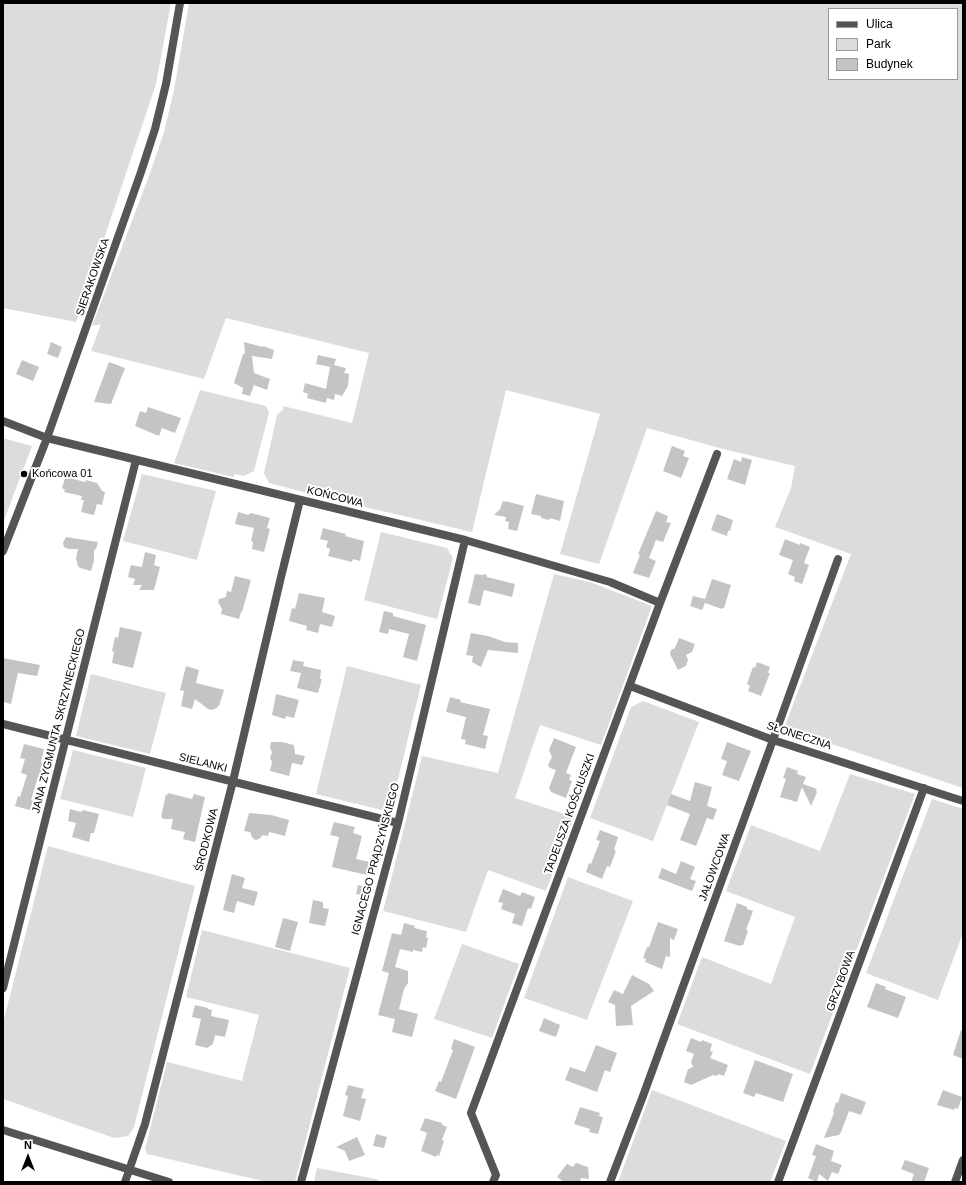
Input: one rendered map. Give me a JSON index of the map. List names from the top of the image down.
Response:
{
  "streets": {
    "street": [
      "SIERAKOWSKA",
      "KOŃCOWA",
      "JANA ZYGMUNTA SKRZYNECKIEGO",
      "SŁONECZNA",
      "SIELANKI",
      "TADEUSZA KOŚCIUSZKI",
      "ŚRODKOWA",
      "IGNACEGO PRĄDZYŃSKIEGO",
      "JAŁOWCOWA",
      "GRZYBOWA"
    ]
  },
  "crossings": [
    ["SIERAKOWSKA", "KOŃCOWA"],
    ["KOŃCOWA", "JANA ZYGMUNTA SKRZYNECKIEGO"],
    ["KOŃCOWA", "TADEUSZA KOŚCIUSZKI"],
    ["KOŃCOWA", "ŚRODKOWA"],
    ["KOŃCOWA", "IGNACEGO PRĄDZYŃSKIEGO"],
    ["JANA ZYGMUNTA SKRZYNECKIEGO", "SIELANKI"],
    ["SŁONECZNA", "TADEUSZA KOŚCIUSZKI"],
    ["SŁONECZNA", "JAŁOWCOWA"],
    ["SŁONECZNA", "GRZYBOWA"],
    ["SIELANKI", "ŚRODKOWA"],
    ["SIELANKI", "IGNACEGO PRĄDZYŃSKIEGO"]
  ],
  "places": ["Końcowa 01"],
  "legend": ["Ulica", "Park", "Budynek"],
  "north": "top"
}
